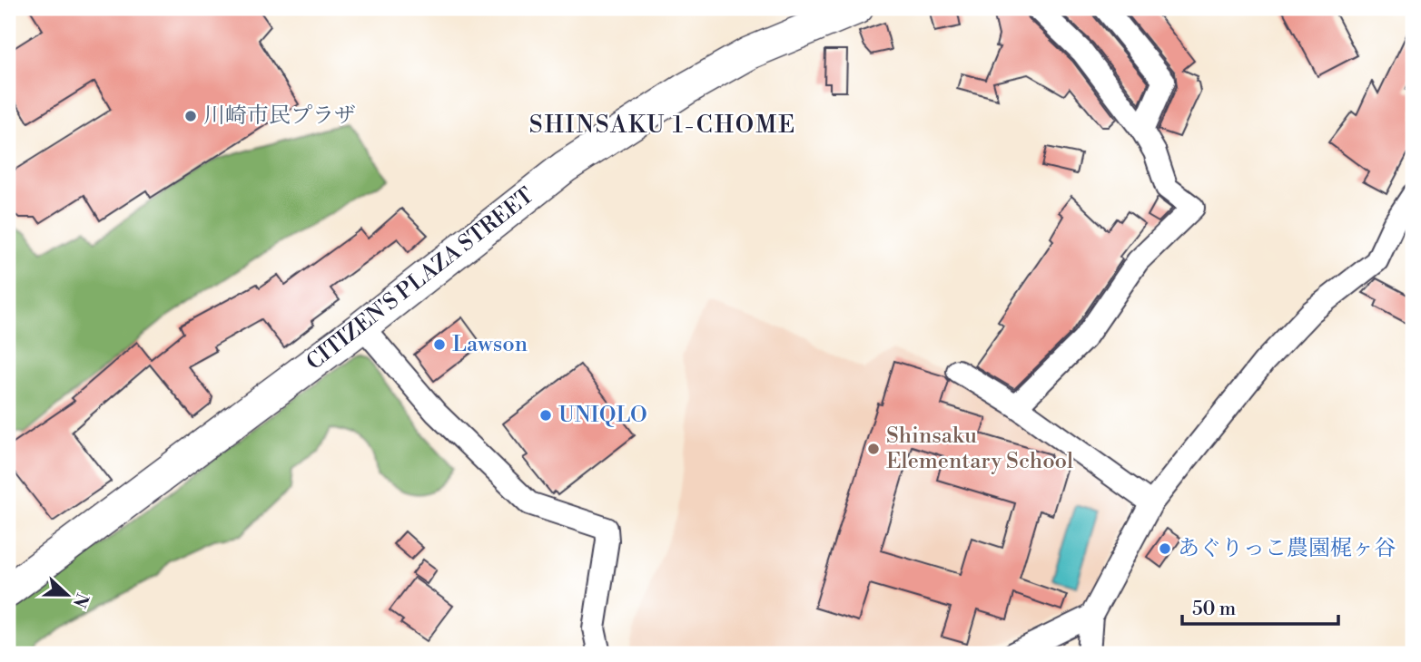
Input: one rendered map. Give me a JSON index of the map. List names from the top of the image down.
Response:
{
  "streets": {
    "street": ["CITIZEN'S PLAZA STREET"]
  },
  "districts": ["SHINSAKU 1-CHOME"],
  "places": [
    "川崎市民プラザ",
    "Lawson",
    "UNIQLO",
    "Shinsaku Elementary School",
    "あぐりっこ農園梶ヶ谷"
  ],
  "scale_bar": "50 m",
  "north": "right"
}
